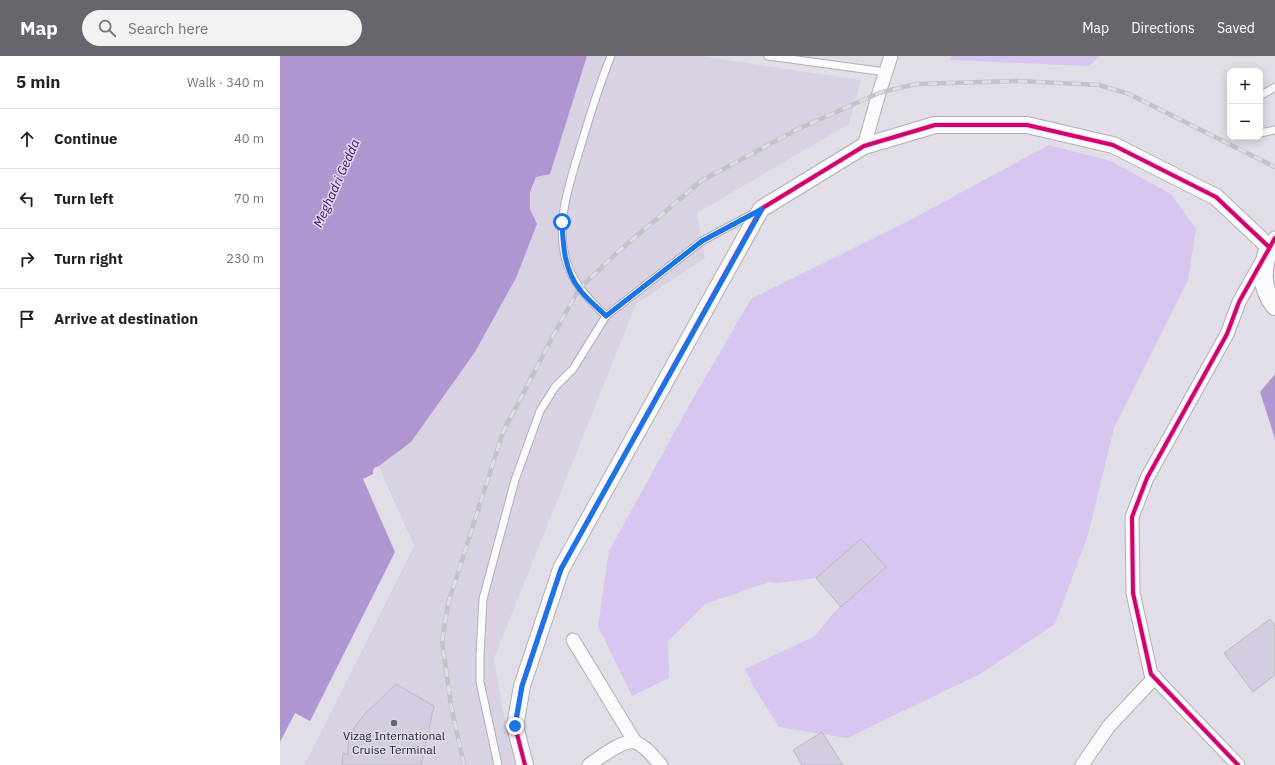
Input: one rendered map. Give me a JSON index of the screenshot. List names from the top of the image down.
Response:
{
  "water": ["Meghadri Gedda"],
  "places": ["Vizag International Cruise Terminal"],
  "page": {
    "header": "Map",
    "search": "Search here",
    "nav": ["Map", "Directions", "Saved"],
    "heading": ["5 min", "Walk · 340 m"],
    "map_buttons": ["+", "−"],
    "list": [
      ["Continue", "40 m"],
      ["Turn left", "70 m"],
      ["Turn right", "230 m"],
      "Arrive at destination"
    ]
  }
}
